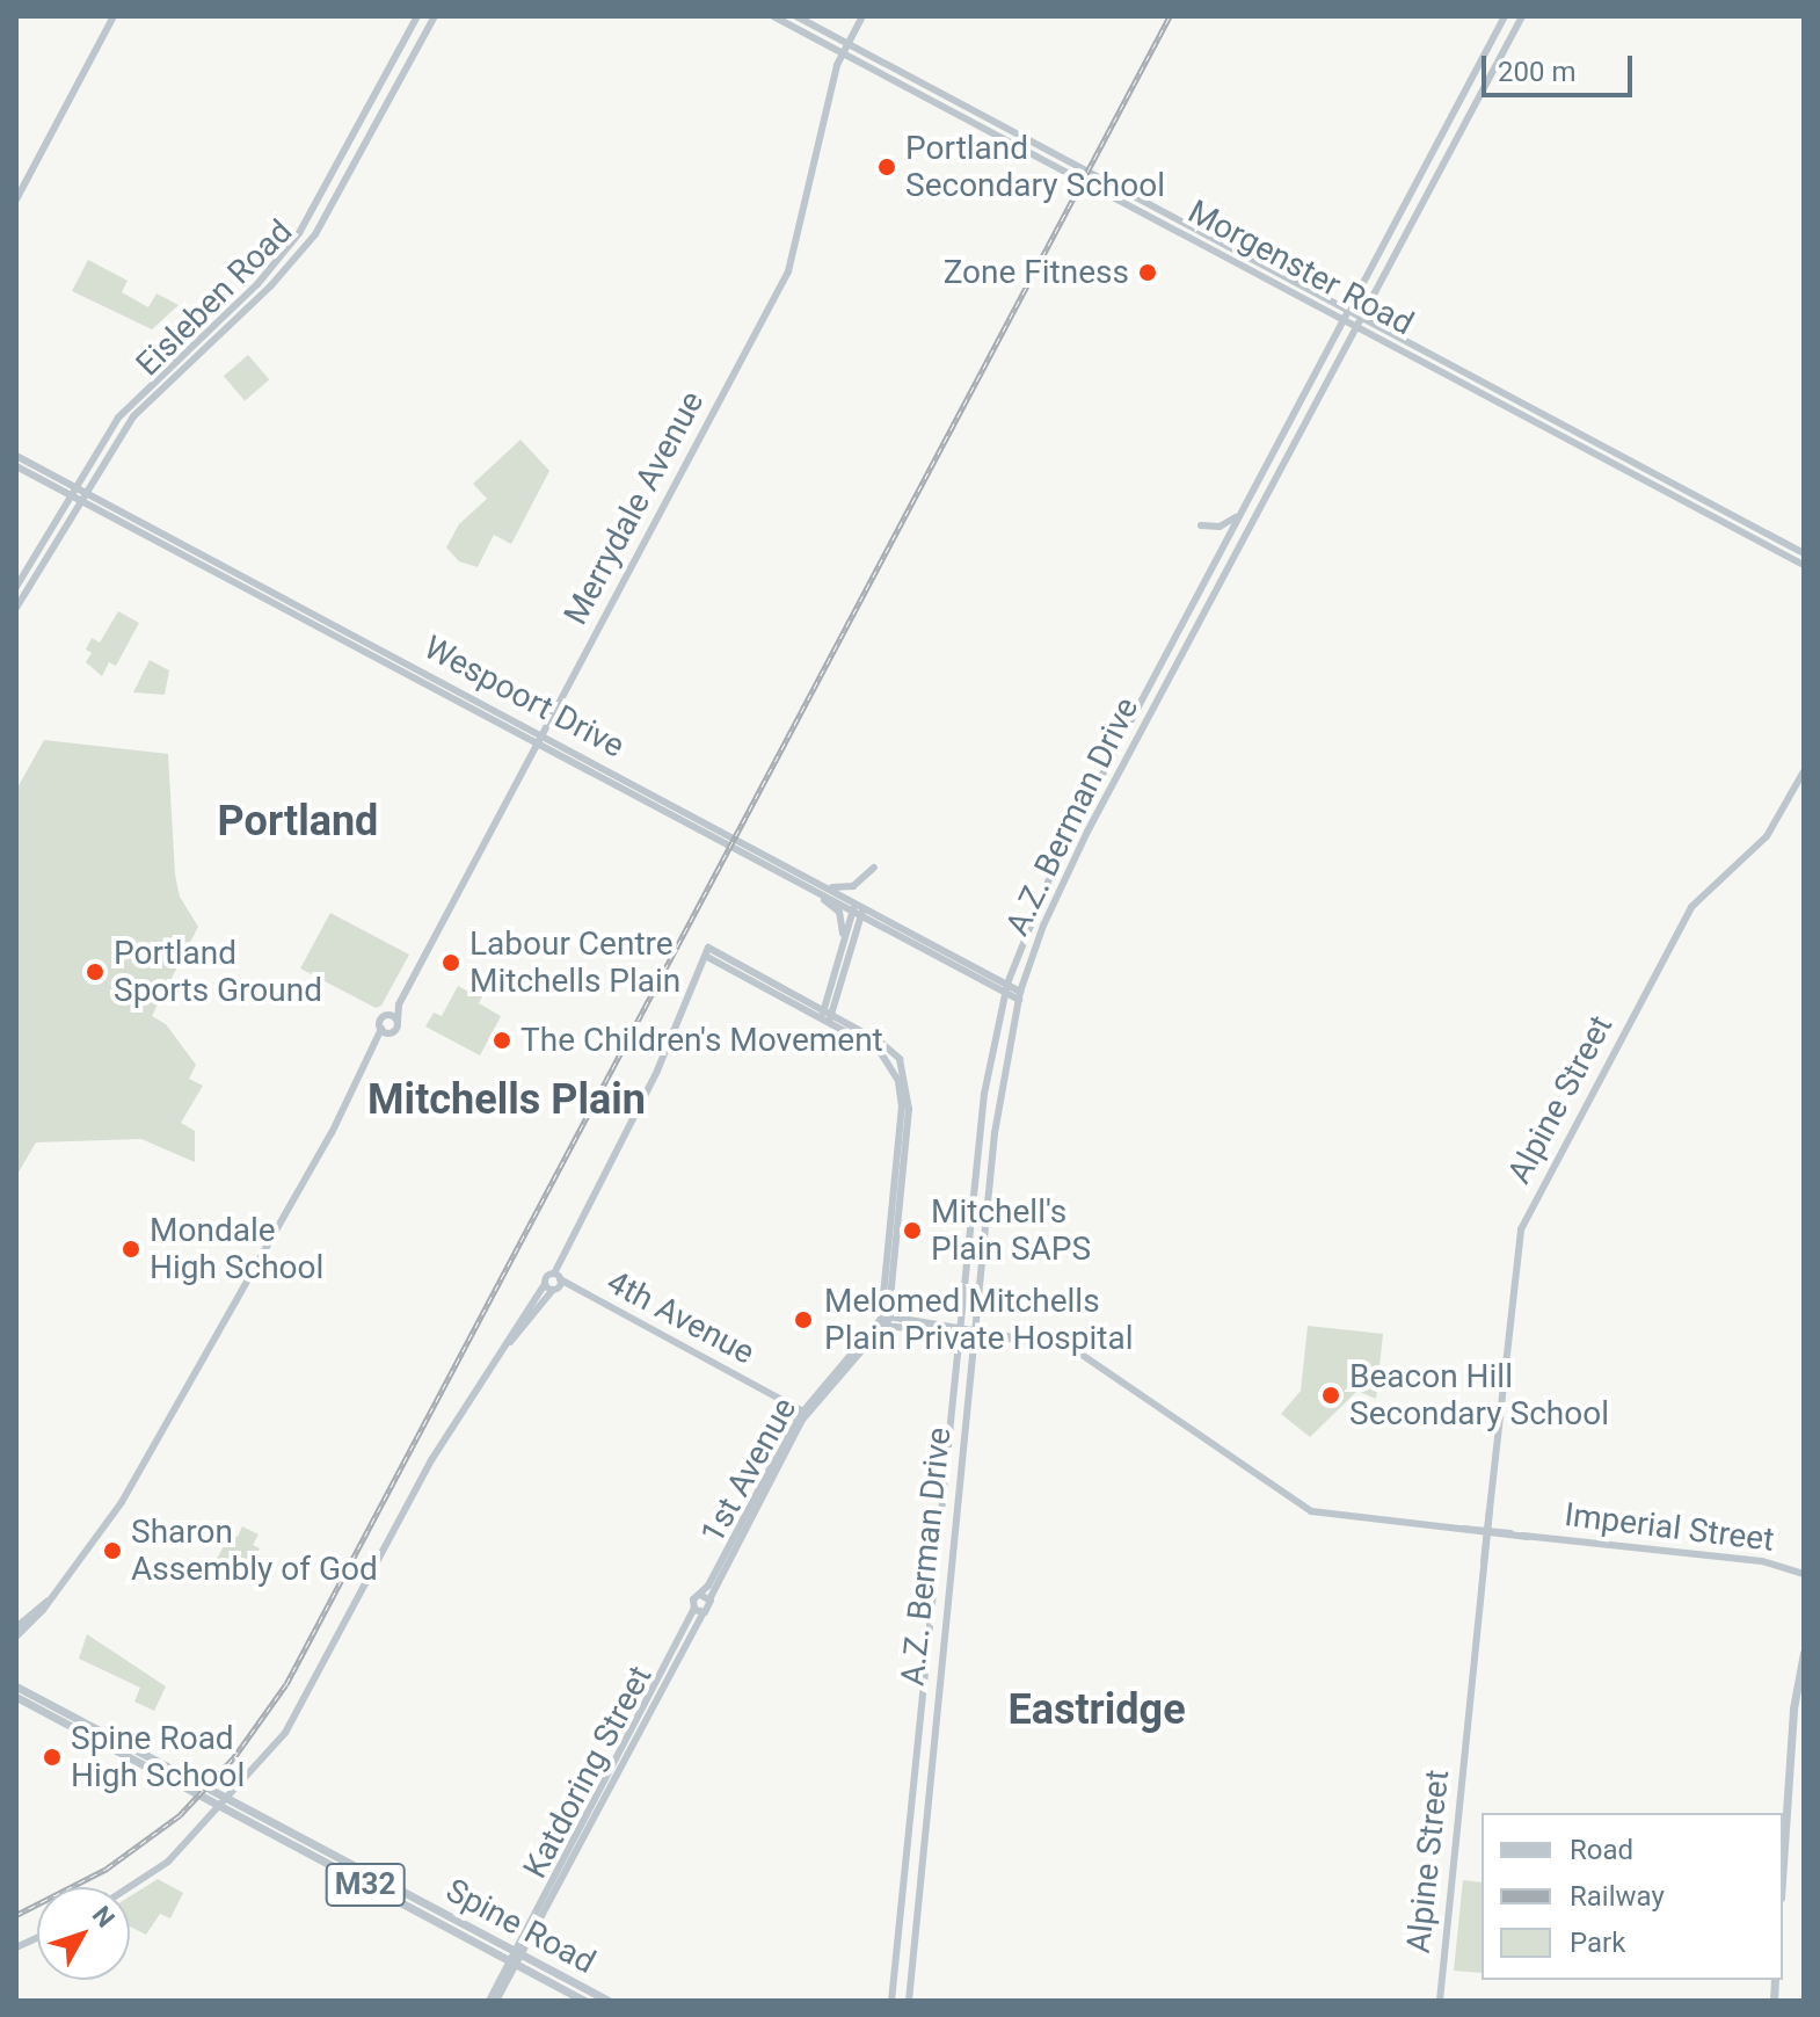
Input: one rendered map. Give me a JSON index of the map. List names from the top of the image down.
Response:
{
  "streets": {
    "main road": [
      "Morgenster Road",
      "Eisleben Road",
      "Merrydale Avenue",
      "Wespoort Drive",
      "A.Z. Berman Drive",
      "Alpine Street",
      "4th Avenue",
      "1st Avenue",
      "Imperial Street",
      "Katdoring Street",
      "M32",
      "Spine Road"
    ]
  },
  "crossings": [
    ["Morgenster Road", "Merrydale Avenue"],
    ["Morgenster Road", "A.Z. Berman Drive"],
    ["Eisleben Road", "Wespoort Drive"],
    ["Merrydale Avenue", "Wespoort Drive"],
    ["Wespoort Drive", "A.Z. Berman Drive"],
    ["A.Z. Berman Drive", "Imperial Street"],
    ["Alpine Street", "Imperial Street"],
    ["4th Avenue", "1st Avenue"],
    ["1st Avenue", "Imperial Street"],
    ["1st Avenue", "Katdoring Street"],
    ["Katdoring Street", "Spine Road"]
  ],
  "districts": ["Portland", "Mitchells Plain", "Eastridge"],
  "places": [
    "Portland Secondary School",
    "Zone Fitness",
    "Labour Centre Mitchells Plain",
    "Portland Sports Ground",
    "The Children's Movement",
    "Mitchell's Plain SAPS",
    "Mondale High School",
    "Melomed Mitchells Plain Private Hospital",
    "Beacon Hill Secondary School",
    "Sharon Assembly of God",
    "Spine Road High School"
  ],
  "legend": ["Road", "Railway", "Park"],
  "scale_bar": "200 m",
  "north": "top right"
}
